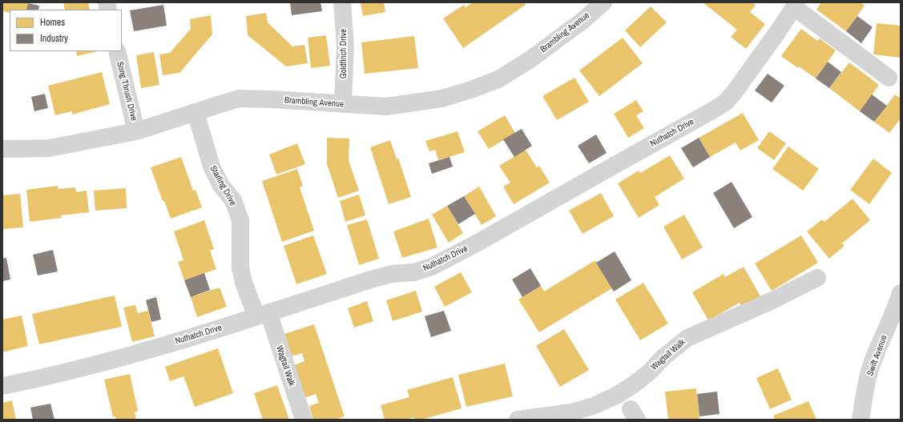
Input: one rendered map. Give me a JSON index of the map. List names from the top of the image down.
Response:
{
  "streets": {
    "street": [
      "Brambling Avenue",
      "Goldfinch Drive",
      "Song Thrush Drive",
      "Nuthatch Drive",
      "Starling Drive",
      "Wagtail Walk",
      "Swift Avenue"
    ]
  },
  "crossings": [
    ["Brambling Avenue", "Goldfinch Drive"],
    ["Brambling Avenue", "Song Thrush Drive"],
    ["Brambling Avenue", "Starling Drive"],
    ["Nuthatch Drive", "Starling Drive"],
    ["Nuthatch Drive", "Wagtail Walk"],
    ["Starling Drive", "Wagtail Walk"]
  ],
  "legend": ["Homes", "Industry"]
}
